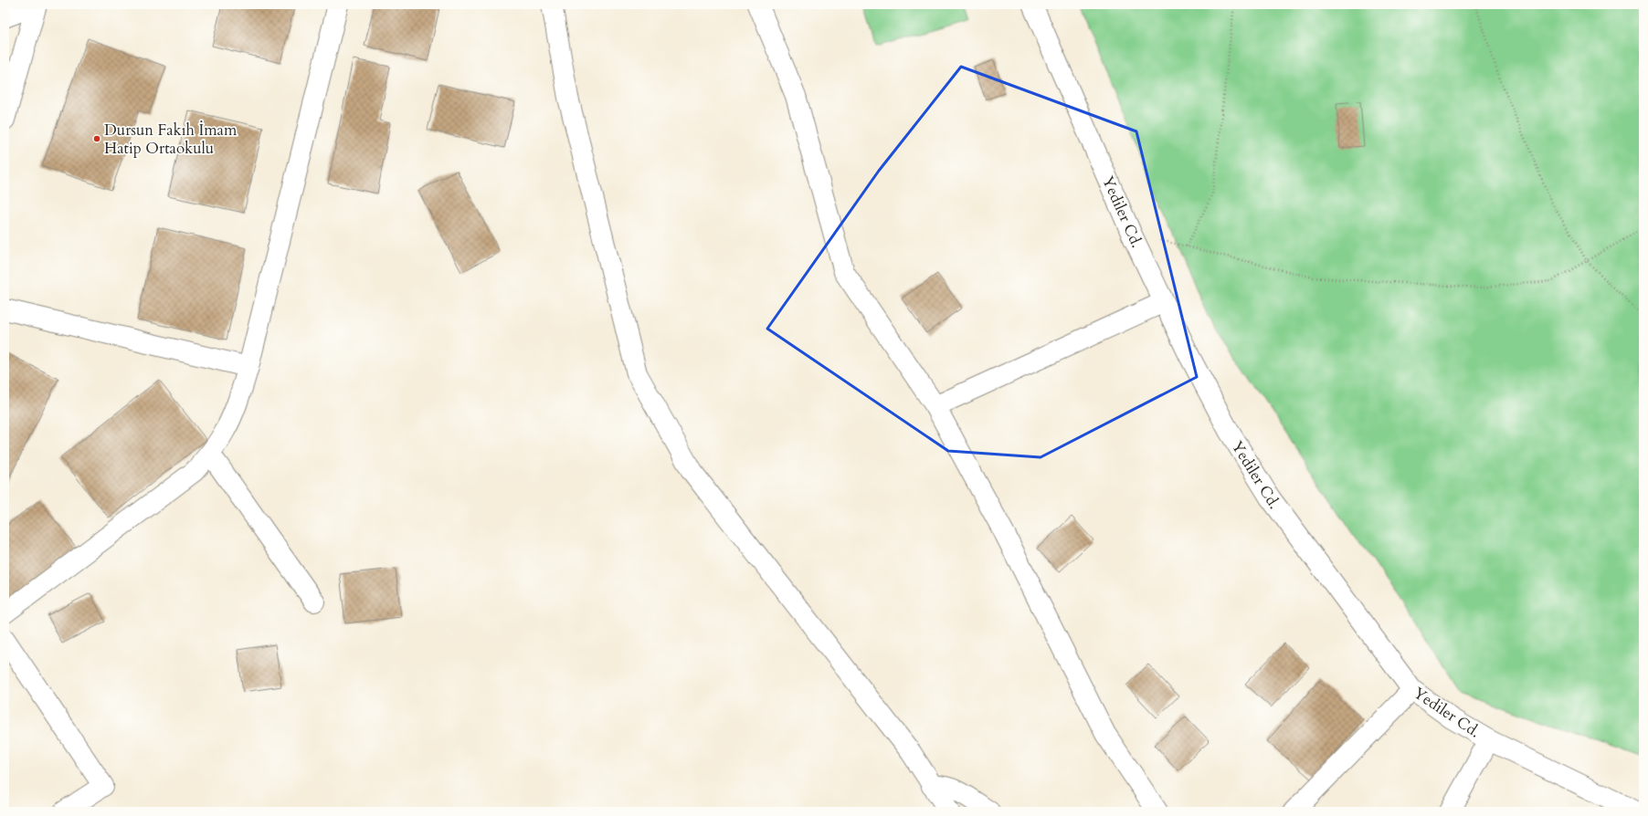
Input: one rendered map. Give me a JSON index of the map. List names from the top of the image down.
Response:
{
  "streets": {
    "street": ["Yediler Cd."]
  },
  "places": ["Dursun Fakıh İmam Hatip Ortaokulu"]
}
